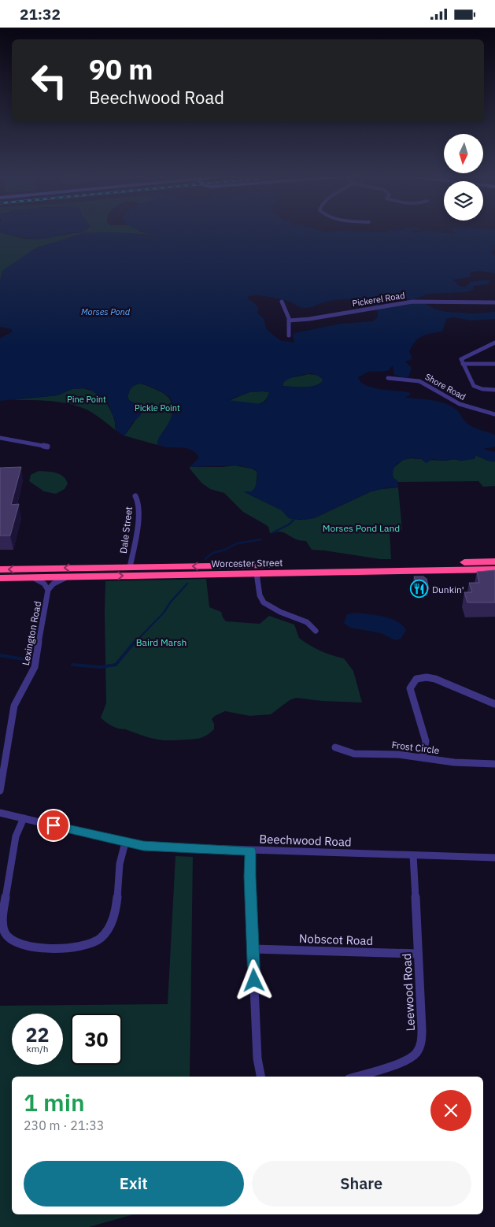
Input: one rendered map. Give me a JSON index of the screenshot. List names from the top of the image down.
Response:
{
  "streets": {
    "highway": ["Worcester Street"],
    "street": [
      "Pickerel Road",
      "Shore Road",
      "Dale Street",
      "Lexington Road",
      "Frost Circle",
      "Beechwood Road",
      "Nobscot Road",
      "Leewood Road"
    ]
  },
  "crossings": [
    ["Dale Street", "Worcester Street"],
    ["Worcester Street", "Lexington Road"],
    ["Beechwood Road", "Leewood Road"],
    ["Nobscot Road", "Leewood Road"]
  ],
  "water": ["Morses Pond"],
  "parks": [
    "Pine Point",
    "Pickle Point",
    "Morses Pond Land",
    "Baird Marsh"
  ],
  "places": {
    "restaurant": ["Dunkin'"]
  },
  "north": "bottom",
  "page": {
    "status": "21:32",
    "turn": ["90 m", "Beechwood Road"],
    "speed": "22 km/h",
    "limit": "30",
    "heading": ["1 min", "230 m · 21:33"],
    "buttons": ["Exit", "Share"]
  }
}
